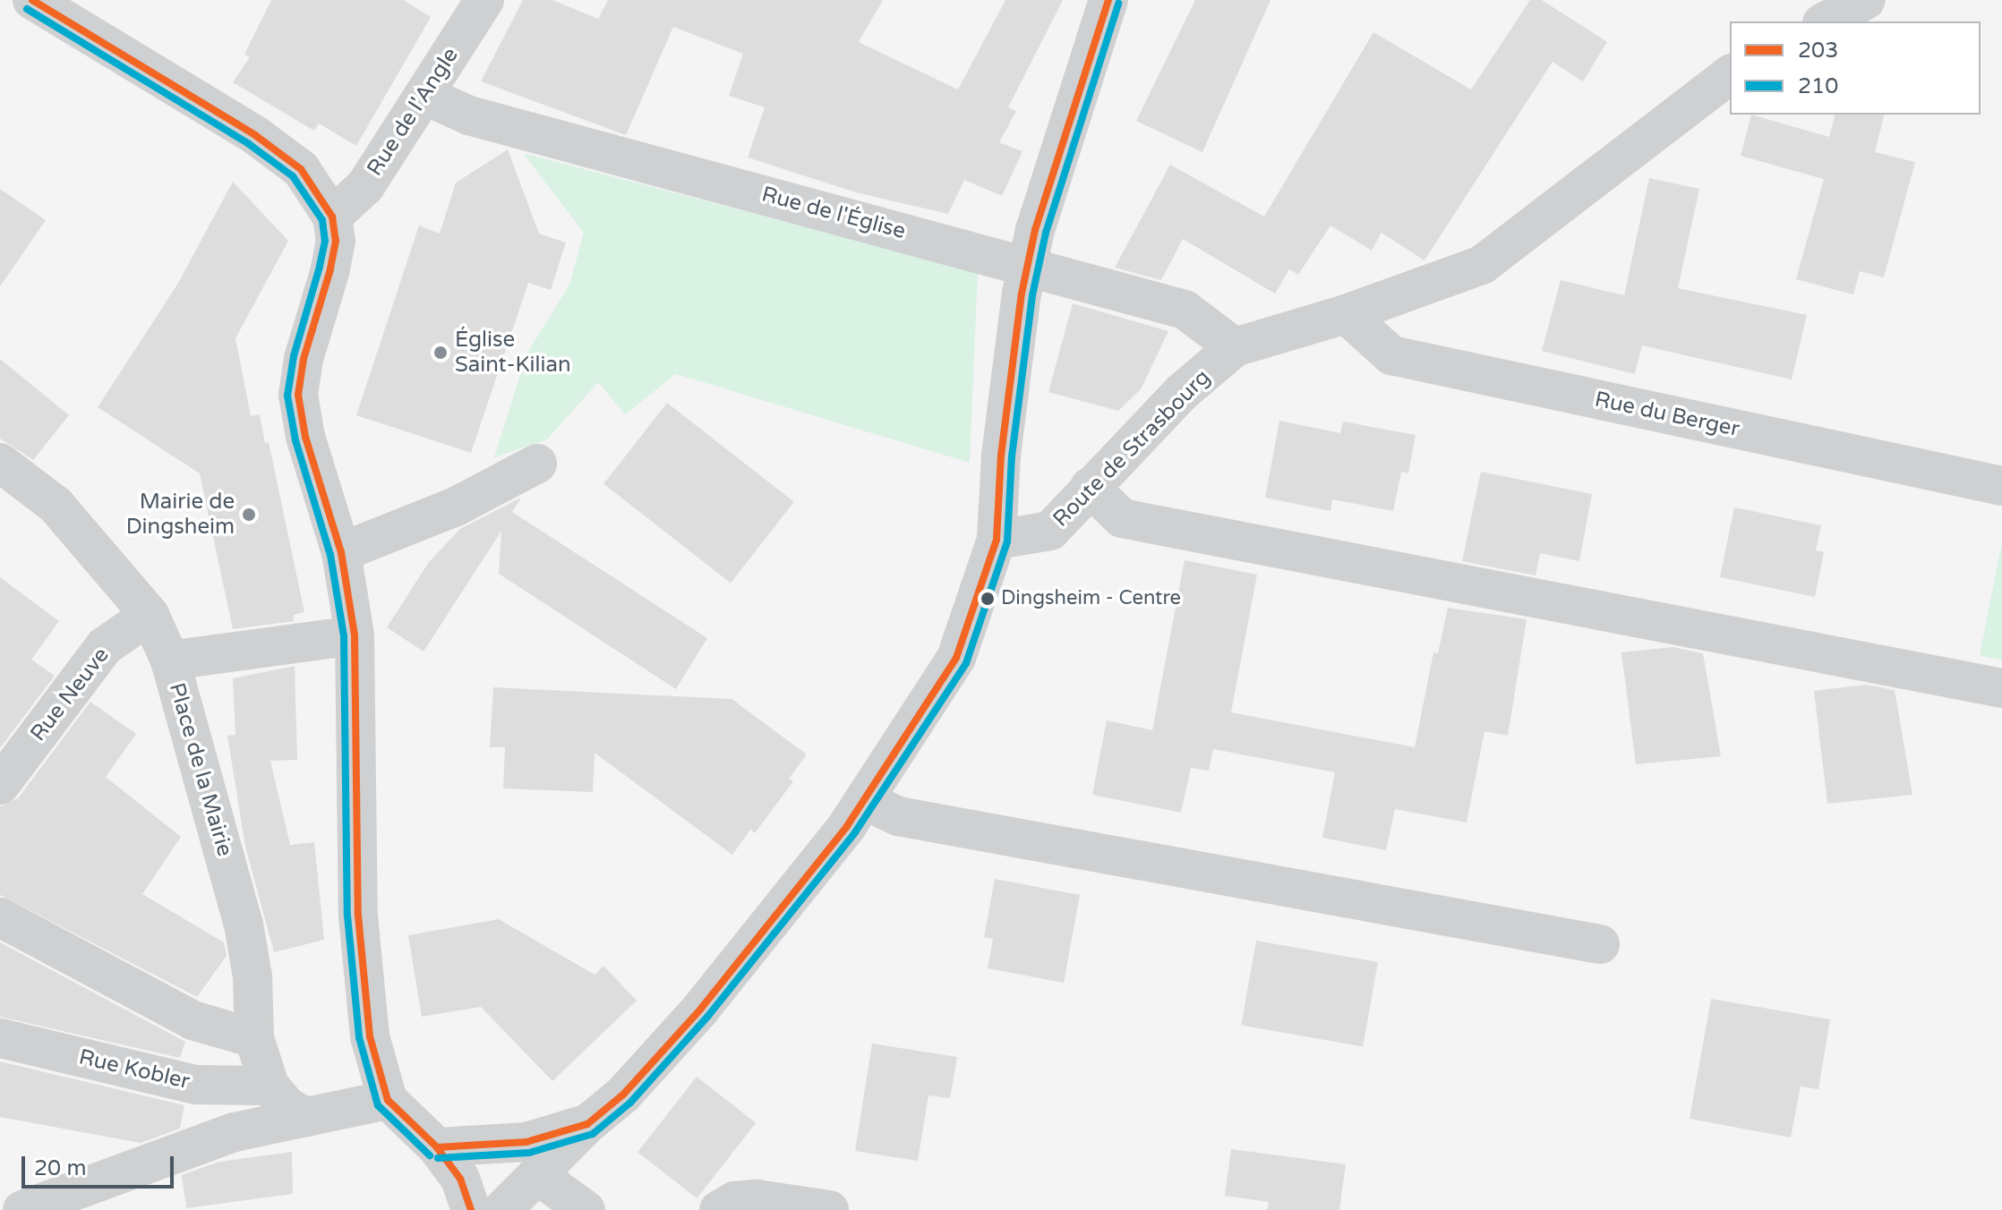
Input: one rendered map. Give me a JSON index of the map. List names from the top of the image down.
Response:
{
  "streets": {
    "street": [
      "Rue de l'Angle",
      "Rue de l'Église",
      "Rue du Berger",
      "Route de Strasbourg",
      "Rue Neuve",
      "Place de la Mairie",
      "Rue Kobler"
    ]
  },
  "crossings": [
    ["Rue de l'Angle", "Rue de l'Église"],
    ["Rue de l'Église", "Route de Strasbourg"],
    ["Rue du Berger", "Route de Strasbourg"],
    ["Place de la Mairie", "Rue Kobler"]
  ],
  "places": ["Église Saint-Kilian", "Mairie de Dingsheim", "Dingsheim - Centre"],
  "lines": ["transit line 203", "transit line 210"],
  "legend": ["203", "210"],
  "scale_bar": "20 m"
}
